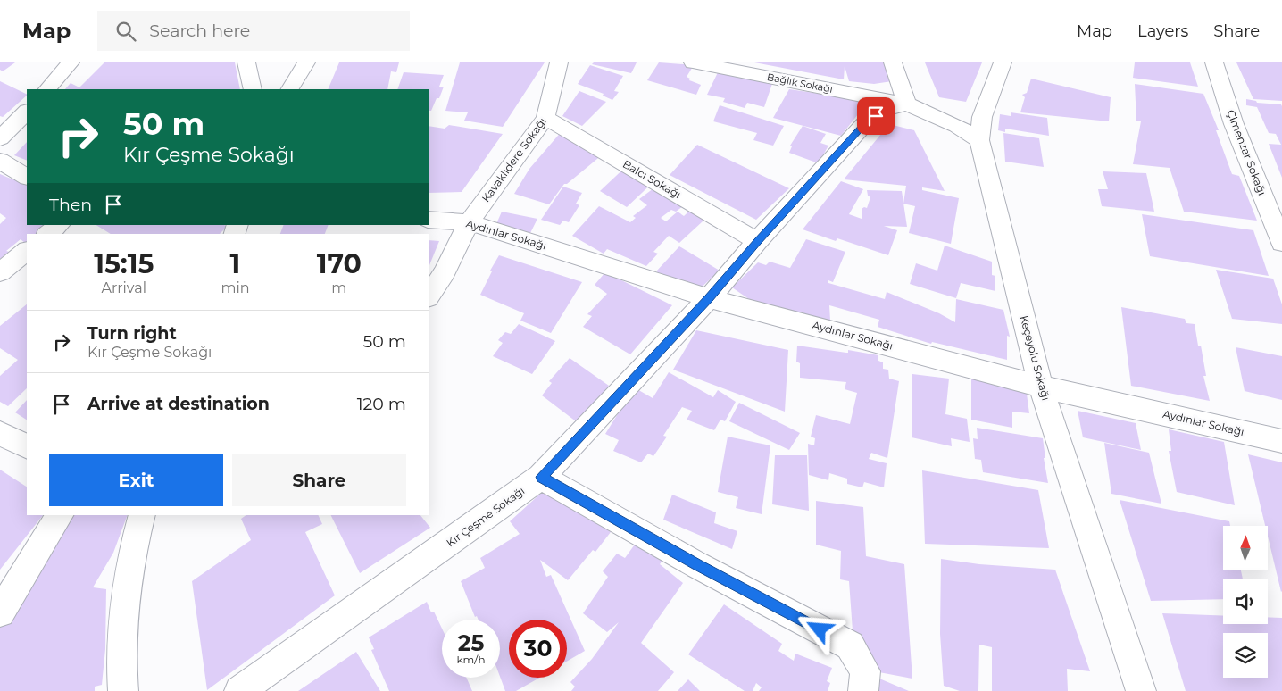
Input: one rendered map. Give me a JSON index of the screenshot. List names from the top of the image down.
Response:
{
  "streets": {
    "street": [
      "Bağlık Sokağı",
      "Çimenzar Sokağı",
      "Kavaklıdere Sokağı",
      "Balcı Sokağı",
      "Aydınlar Sokağı",
      "Keçeyolu Sokağı",
      "Kır Çeşme Sokağı"
    ]
  },
  "crossings": [
    ["Bağlık Sokağı", "Kır Çeşme Sokağı"],
    ["Kavaklıdere Sokağı", "Balcı Sokağı"],
    ["Kavaklıdere Sokağı", "Aydınlar Sokağı"],
    ["Balcı Sokağı", "Kır Çeşme Sokağı"],
    ["Aydınlar Sokağı", "Keçeyolu Sokağı"],
    ["Aydınlar Sokağı", "Kır Çeşme Sokağı"]
  ],
  "north": "top",
  "page": {
    "header": "Map",
    "search": "Search here",
    "nav": ["Map", "Layers", "Share"],
    "turn": ["50 m", "Kır Çeşme Sokağı"],
    "then": "Then",
    "eta": [
      "15:15",
      "Arrival",
      "1",
      "min",
      "170",
      "m"
    ],
    "list": [
      {
        "name": "Turn right",
        "note": "Kır Çeşme Sokağı",
        "value": "50 m"
      },
      {
        "name": "Arrive at destination",
        "value": "120 m"
      }
    ],
    "buttons": ["Exit", "Share"],
    "speed": "25 km/h",
    "limit": "30"
  }
}
